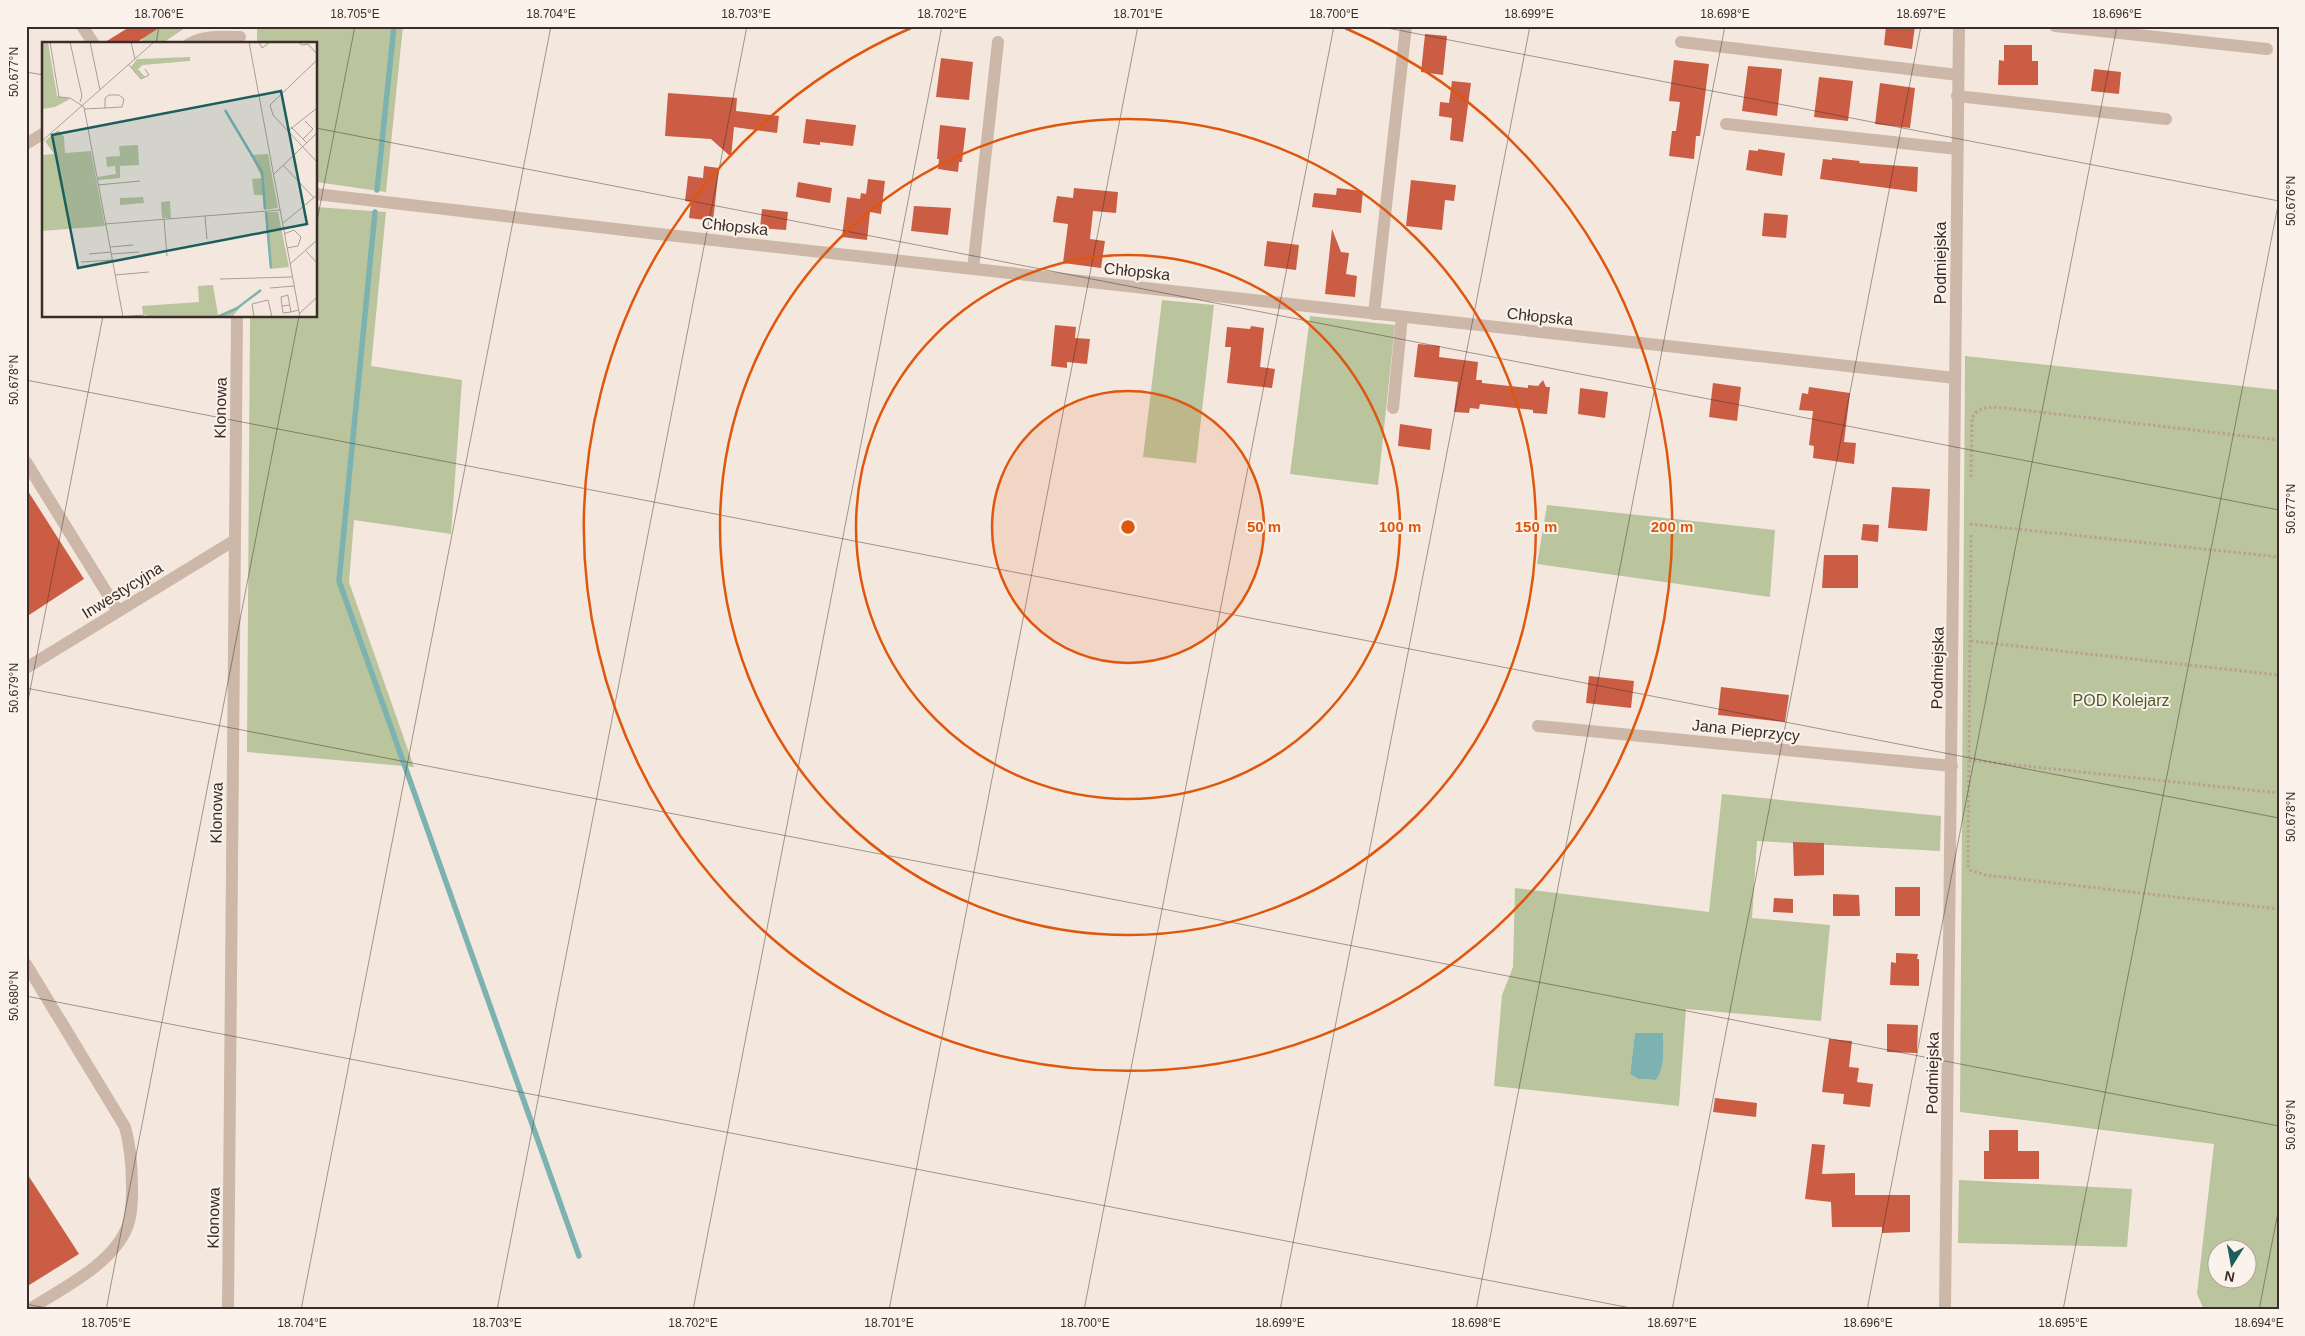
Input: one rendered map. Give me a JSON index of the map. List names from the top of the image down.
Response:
{
  "streets": {
    "street": [
      "Chłopska",
      "Podmiejska",
      "Klonowa",
      "Inwestycyjna",
      "Jana Pieprzycy"
    ]
  },
  "crossings": [
    ["Chłopska", "Podmiejska"],
    ["Podmiejska", "Jana Pieprzycy"],
    ["Klonowa", "Inwestycyjna"]
  ],
  "parks": ["POD Kolejarz"],
  "north": "bottom",
  "coordinates": [
    "18.706°E",
    "18.705°E",
    "18.704°E",
    "18.703°E",
    "18.702°E",
    "18.701°E",
    "18.700°E",
    "18.699°E",
    "18.698°E",
    "18.697°E",
    "18.696°E",
    "50.677°N",
    "50.676°N",
    "50.678°N",
    "50.679°N",
    "50.680°N",
    "18.695°E",
    "18.694°E"
  ],
  "rings": [
    "50 m",
    "100 m",
    "150 m",
    "200 m"
  ]
}
